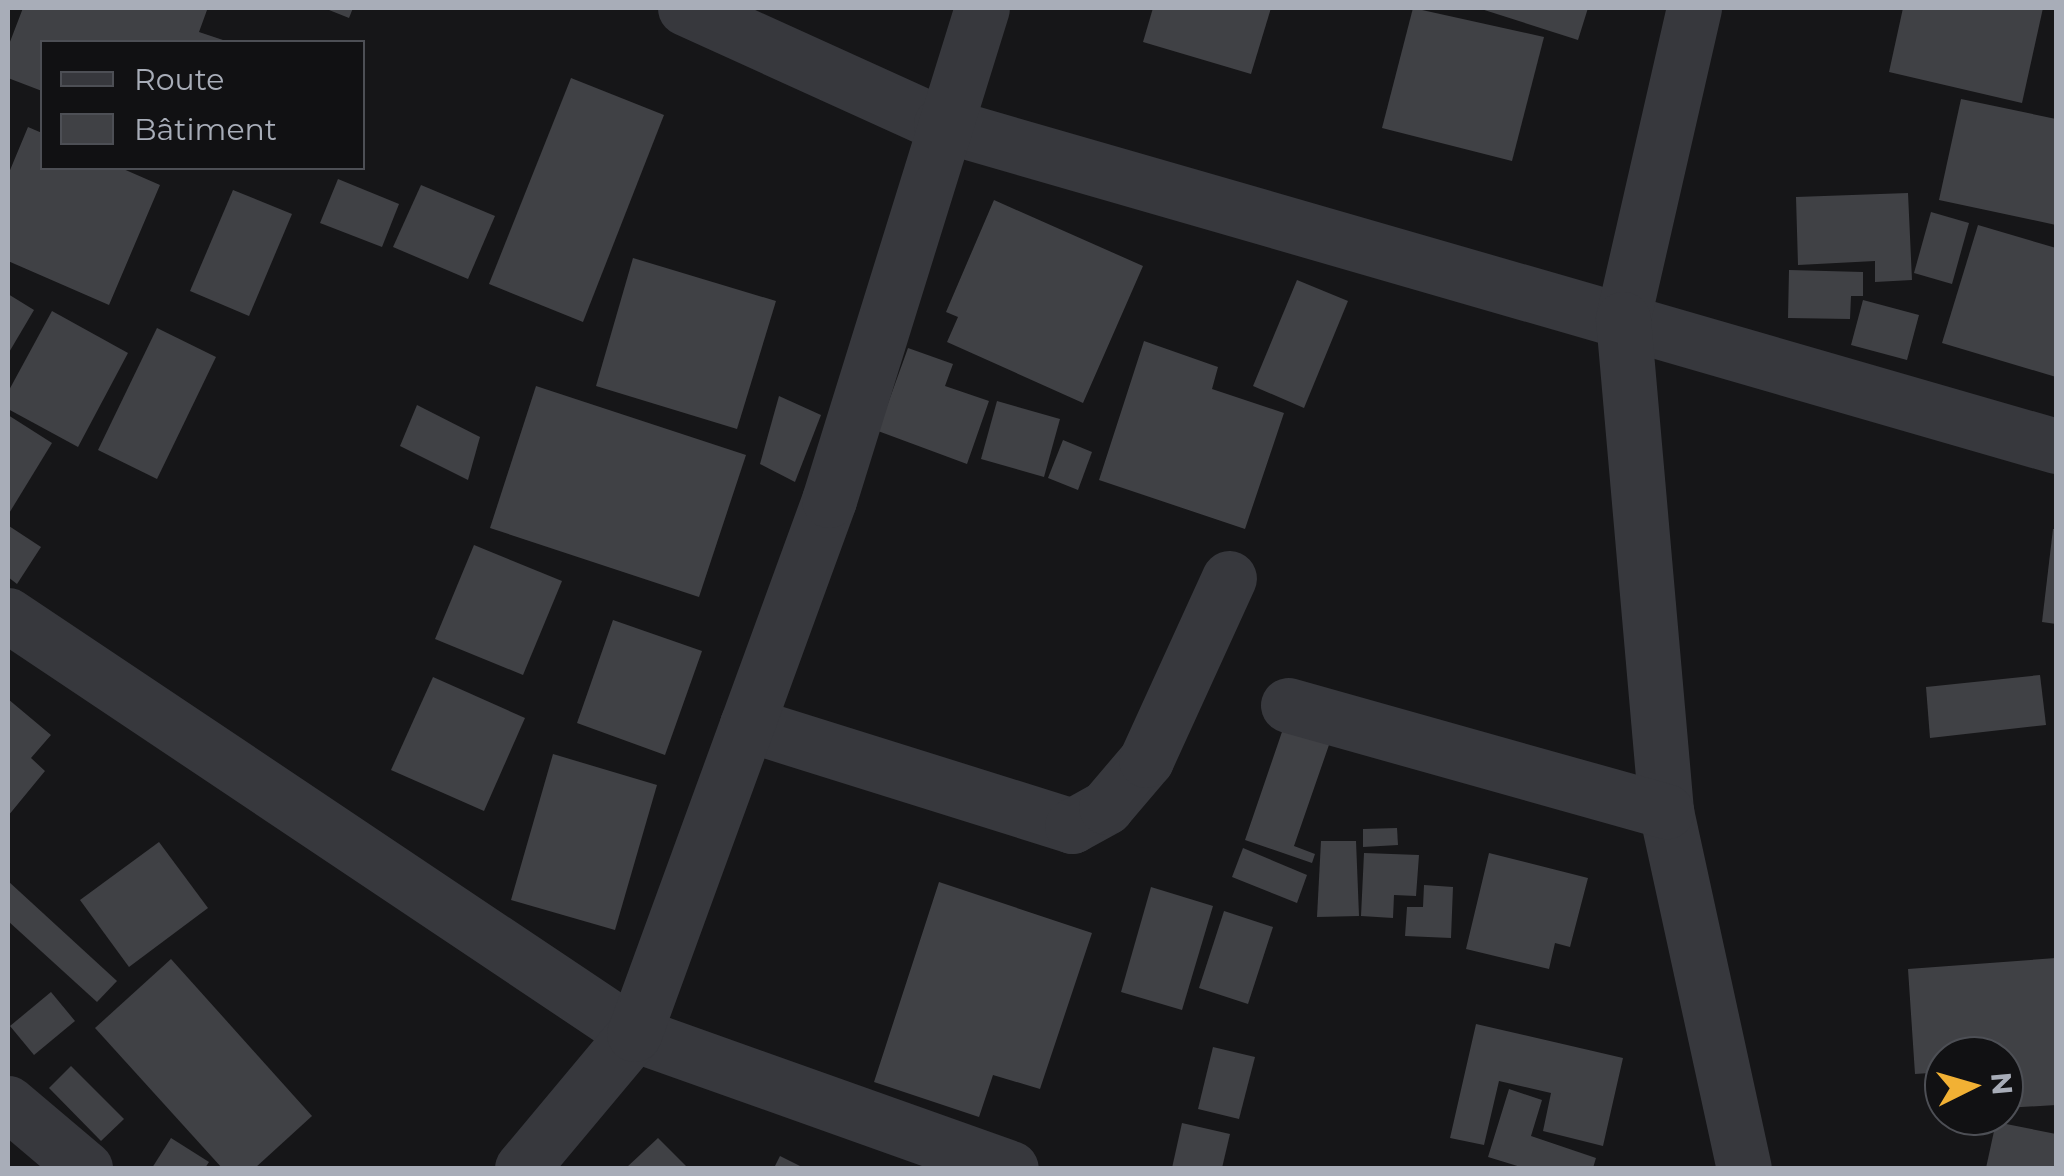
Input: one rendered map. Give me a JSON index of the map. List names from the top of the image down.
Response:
{
  "legend": ["Route", "Bâtiment"],
  "north": "right"
}
